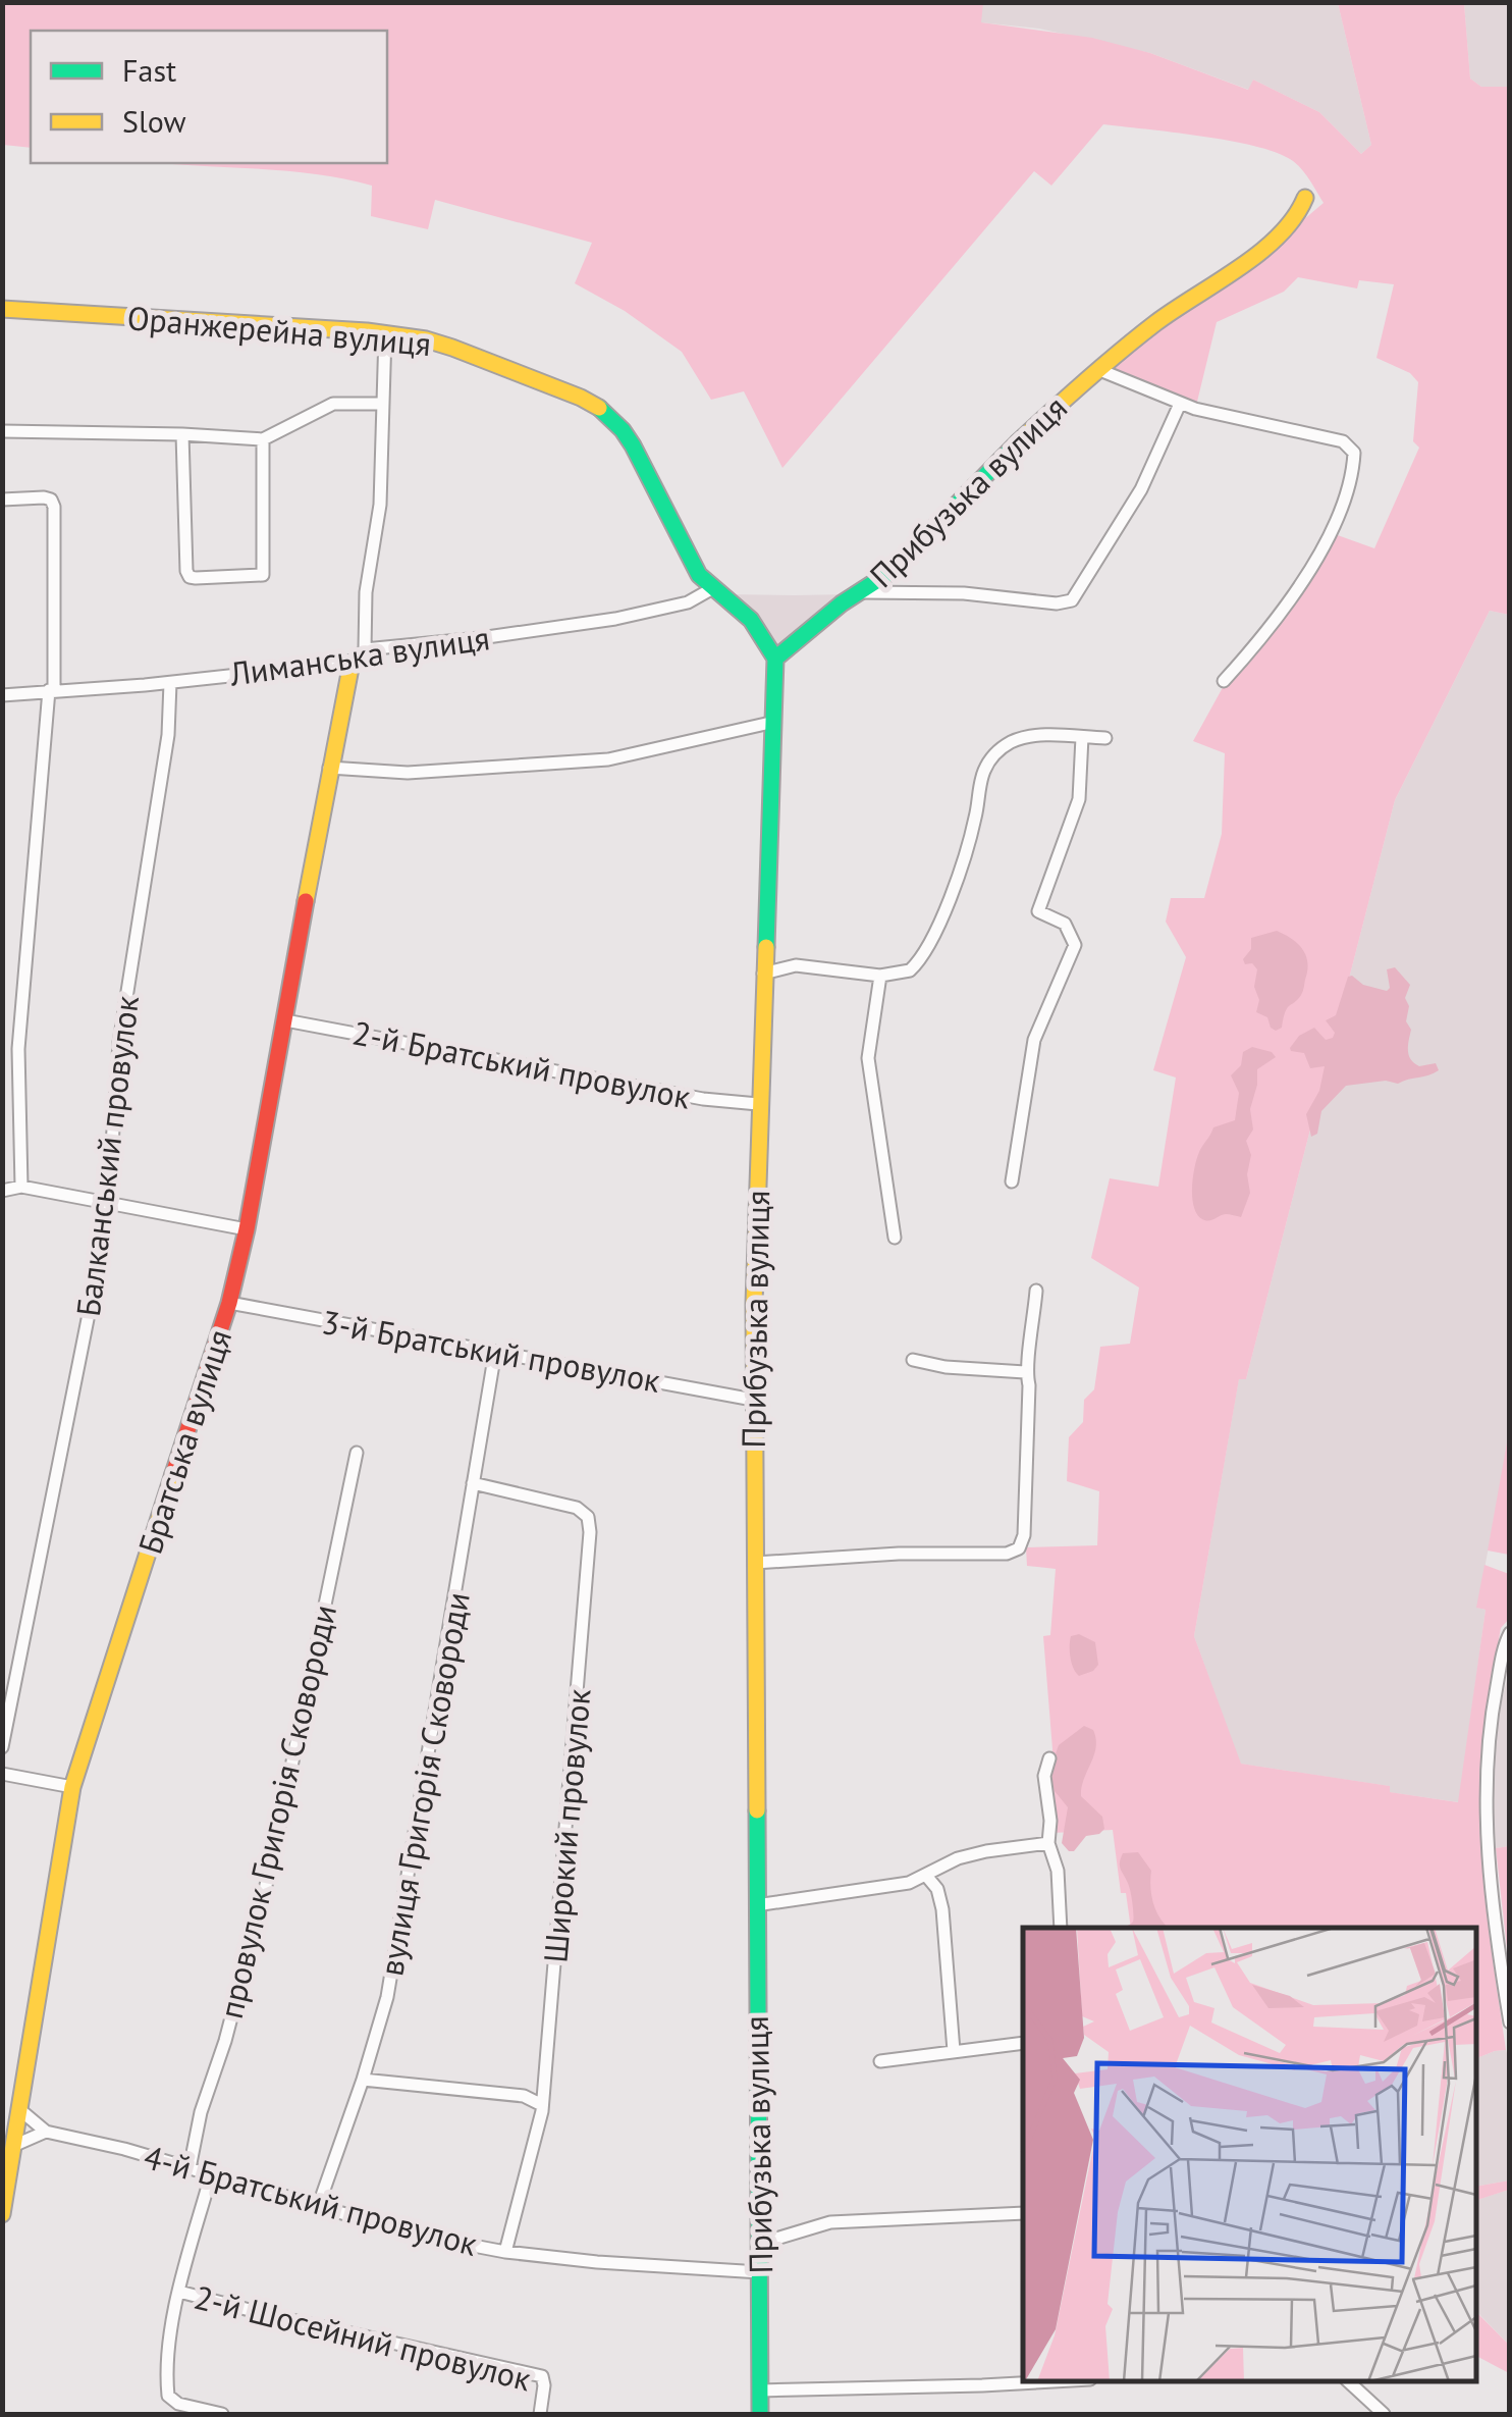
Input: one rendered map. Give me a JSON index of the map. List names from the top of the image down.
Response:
{
  "streets": {
    "street": [
      "Оранжерейна вулиця",
      "Прибузька вулиця",
      "Лиманська вулиця",
      "2-й Братський провулок",
      "Балканський провулок",
      "3-й Братський провулок",
      "Братська вулиця",
      "вулиця Григорія Сковороди",
      "провулок Григорія Сковороди",
      "Широкий провулок",
      "4-й Братський провулок",
      "2-й Шосейний провулок"
    ]
  },
  "crossings": [
    ["Оранжерейна вулиця", "Прибузька вулиця"],
    ["Оранжерейна вулиця", "Лиманська вулиця"],
    ["Прибузька вулиця", "2-й Братський провулок"],
    ["Прибузька вулиця", "3-й Братський провулок"],
    ["Прибузька вулиця", "4-й Братський провулок"],
    ["Лиманська вулиця", "Балканський провулок"],
    ["Лиманська вулиця", "Братська вулиця"],
    ["2-й Братський провулок", "Братська вулиця"],
    ["3-й Братський провулок", "Братська вулиця"],
    ["3-й Братський провулок", "вулиця Григорія Сковороди"],
    ["Братська вулиця", "4-й Братський провулок"],
    ["вулиця Григорія Сковороди", "Широкий провулок"],
    ["вулиця Григорія Сковороди", "4-й Братський провулок"],
    ["провулок Григорія Сковороди", "4-й Братський провулок"],
    ["Широкий провулок", "4-й Братський провулок"]
  ],
  "legend": ["Fast", "Slow"]
}
